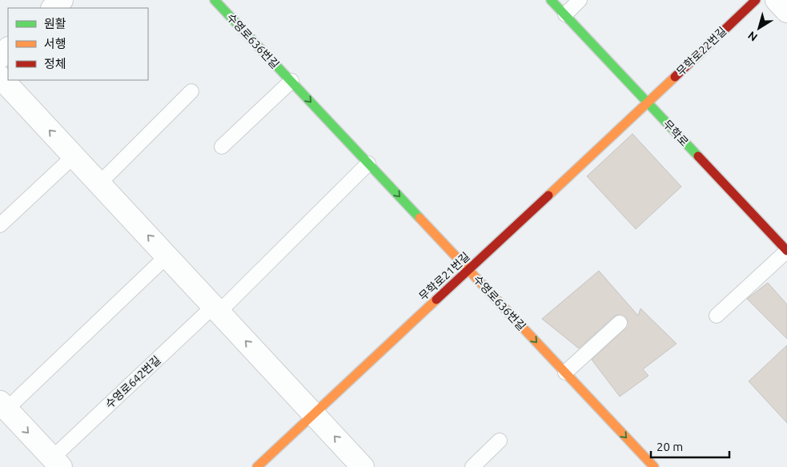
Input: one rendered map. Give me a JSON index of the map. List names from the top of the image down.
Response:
{
  "streets": {
    "street": [
      "수영로636번길",
      "무학로22번길",
      "무학로",
      "무학로21번길"
    ],
    "lane": ["수영로642번길"]
  },
  "crossings": [
    ["수영로636번길", "무학로21번길"],
    ["무학로22번길", "무학로"],
    ["무학로22번길", "무학로21번길"],
    ["무학로", "무학로21번길"]
  ],
  "one_way": ["수영로636번길"],
  "legend": ["원활", "서행", "정체"],
  "scale_bar": "20 m",
  "north": "bottom left"
}
